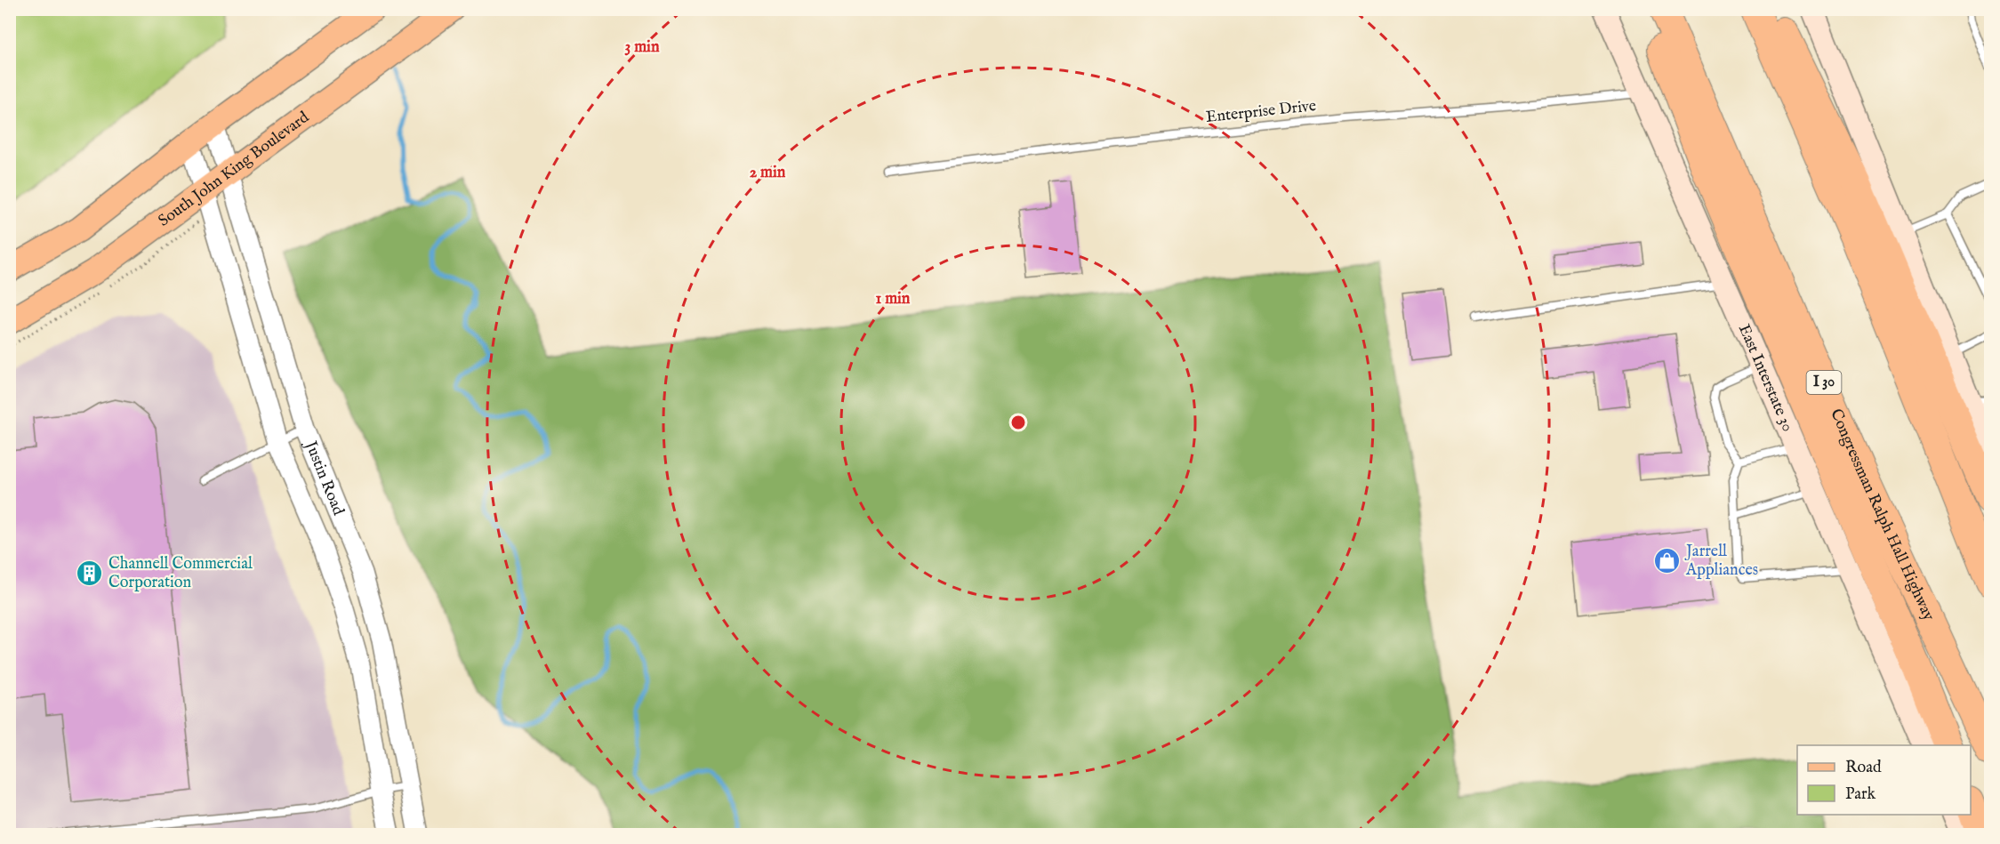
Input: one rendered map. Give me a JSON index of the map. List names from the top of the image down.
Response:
{
  "streets": {
    "highway": ["I 30", "Congressman Ralph Hall Highway"],
    "main road": ["South John King Boulevard", "East Interstate 30"],
    "street": ["Justin Road"],
    "lane": ["Enterprise Drive"]
  },
  "crossings": [
    ["Enterprise Drive", "East Interstate 30"],
    ["South John King Boulevard", "Justin Road"]
  ],
  "places": {
    "shop": ["Jarrell Appliances"],
    "building": ["Channell Commercial Corporation"]
  },
  "legend": ["Road", "Park"],
  "rings": ["3 min", "2 min", "1 min"]
}
